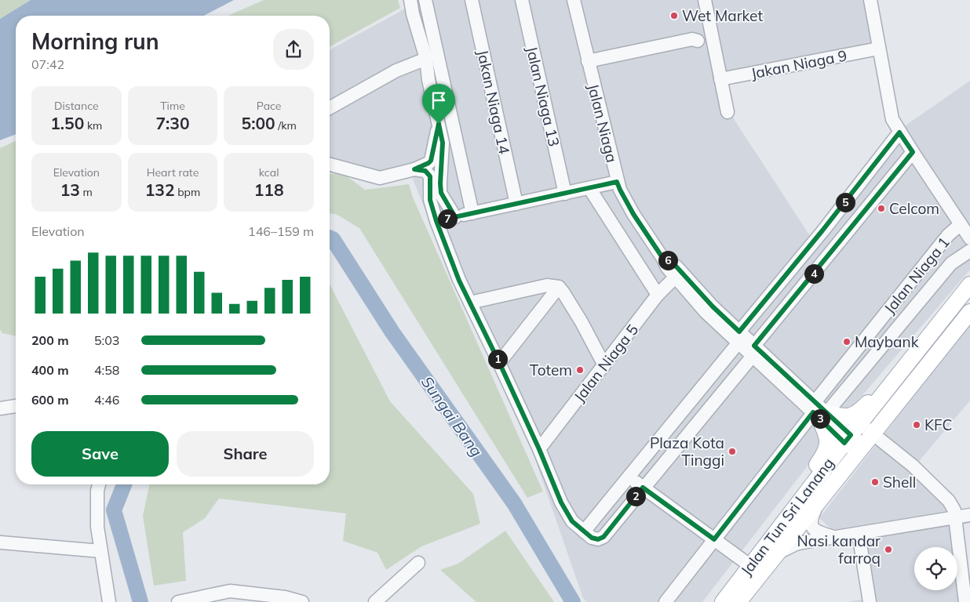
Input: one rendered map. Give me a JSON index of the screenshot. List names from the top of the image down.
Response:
{
  "streets": {
    "main road": ["Jalan Tun Sri Lanang"],
    "street": [
      "Jakan Niaga 9",
      "Jalan Niaga 13",
      "Jakan Niaga 14",
      "Jalan Niaga",
      "Jalan Niaga 1",
      "Jalan Niaga 5"
    ]
  },
  "crossings": [
    ["Jalan Niaga", "Jalan Niaga 1"],
    ["Jalan Niaga", "Jalan Niaga 5"],
    ["Jalan Niaga", "Jalan Tun Sri Lanang"]
  ],
  "water": ["Sungai Bang"],
  "places": [
    "Wet Market",
    "Celcom",
    "Maybank",
    "Totem",
    "KFC",
    "Plaza Kota Tinggi",
    "Shell",
    "Nasi kandar farroq"
  ],
  "page": {
    "heading": ["Morning run", "07:42"],
    "stats": [
      ["Distance", "1.50 km"],
      ["Time", "7:30"],
      ["Pace", "5:00 /km"],
      ["Elevation", "13 m"],
      ["Heart rate", "132 bpm"],
      ["kcal", "118"]
    ],
    "pins": [
      "5",
      "7",
      "6",
      "4",
      "1",
      "3",
      "2"
    ],
    "chart": ["Elevation", "146–159 m"],
    "list": [
      {
        "name": "200 m",
        "note": "5:03"
      },
      {
        "name": "400 m",
        "note": "4:58"
      },
      {
        "name": "600 m",
        "note": "4:46"
      }
    ],
    "buttons": ["Save", "Share"]
  }
}
